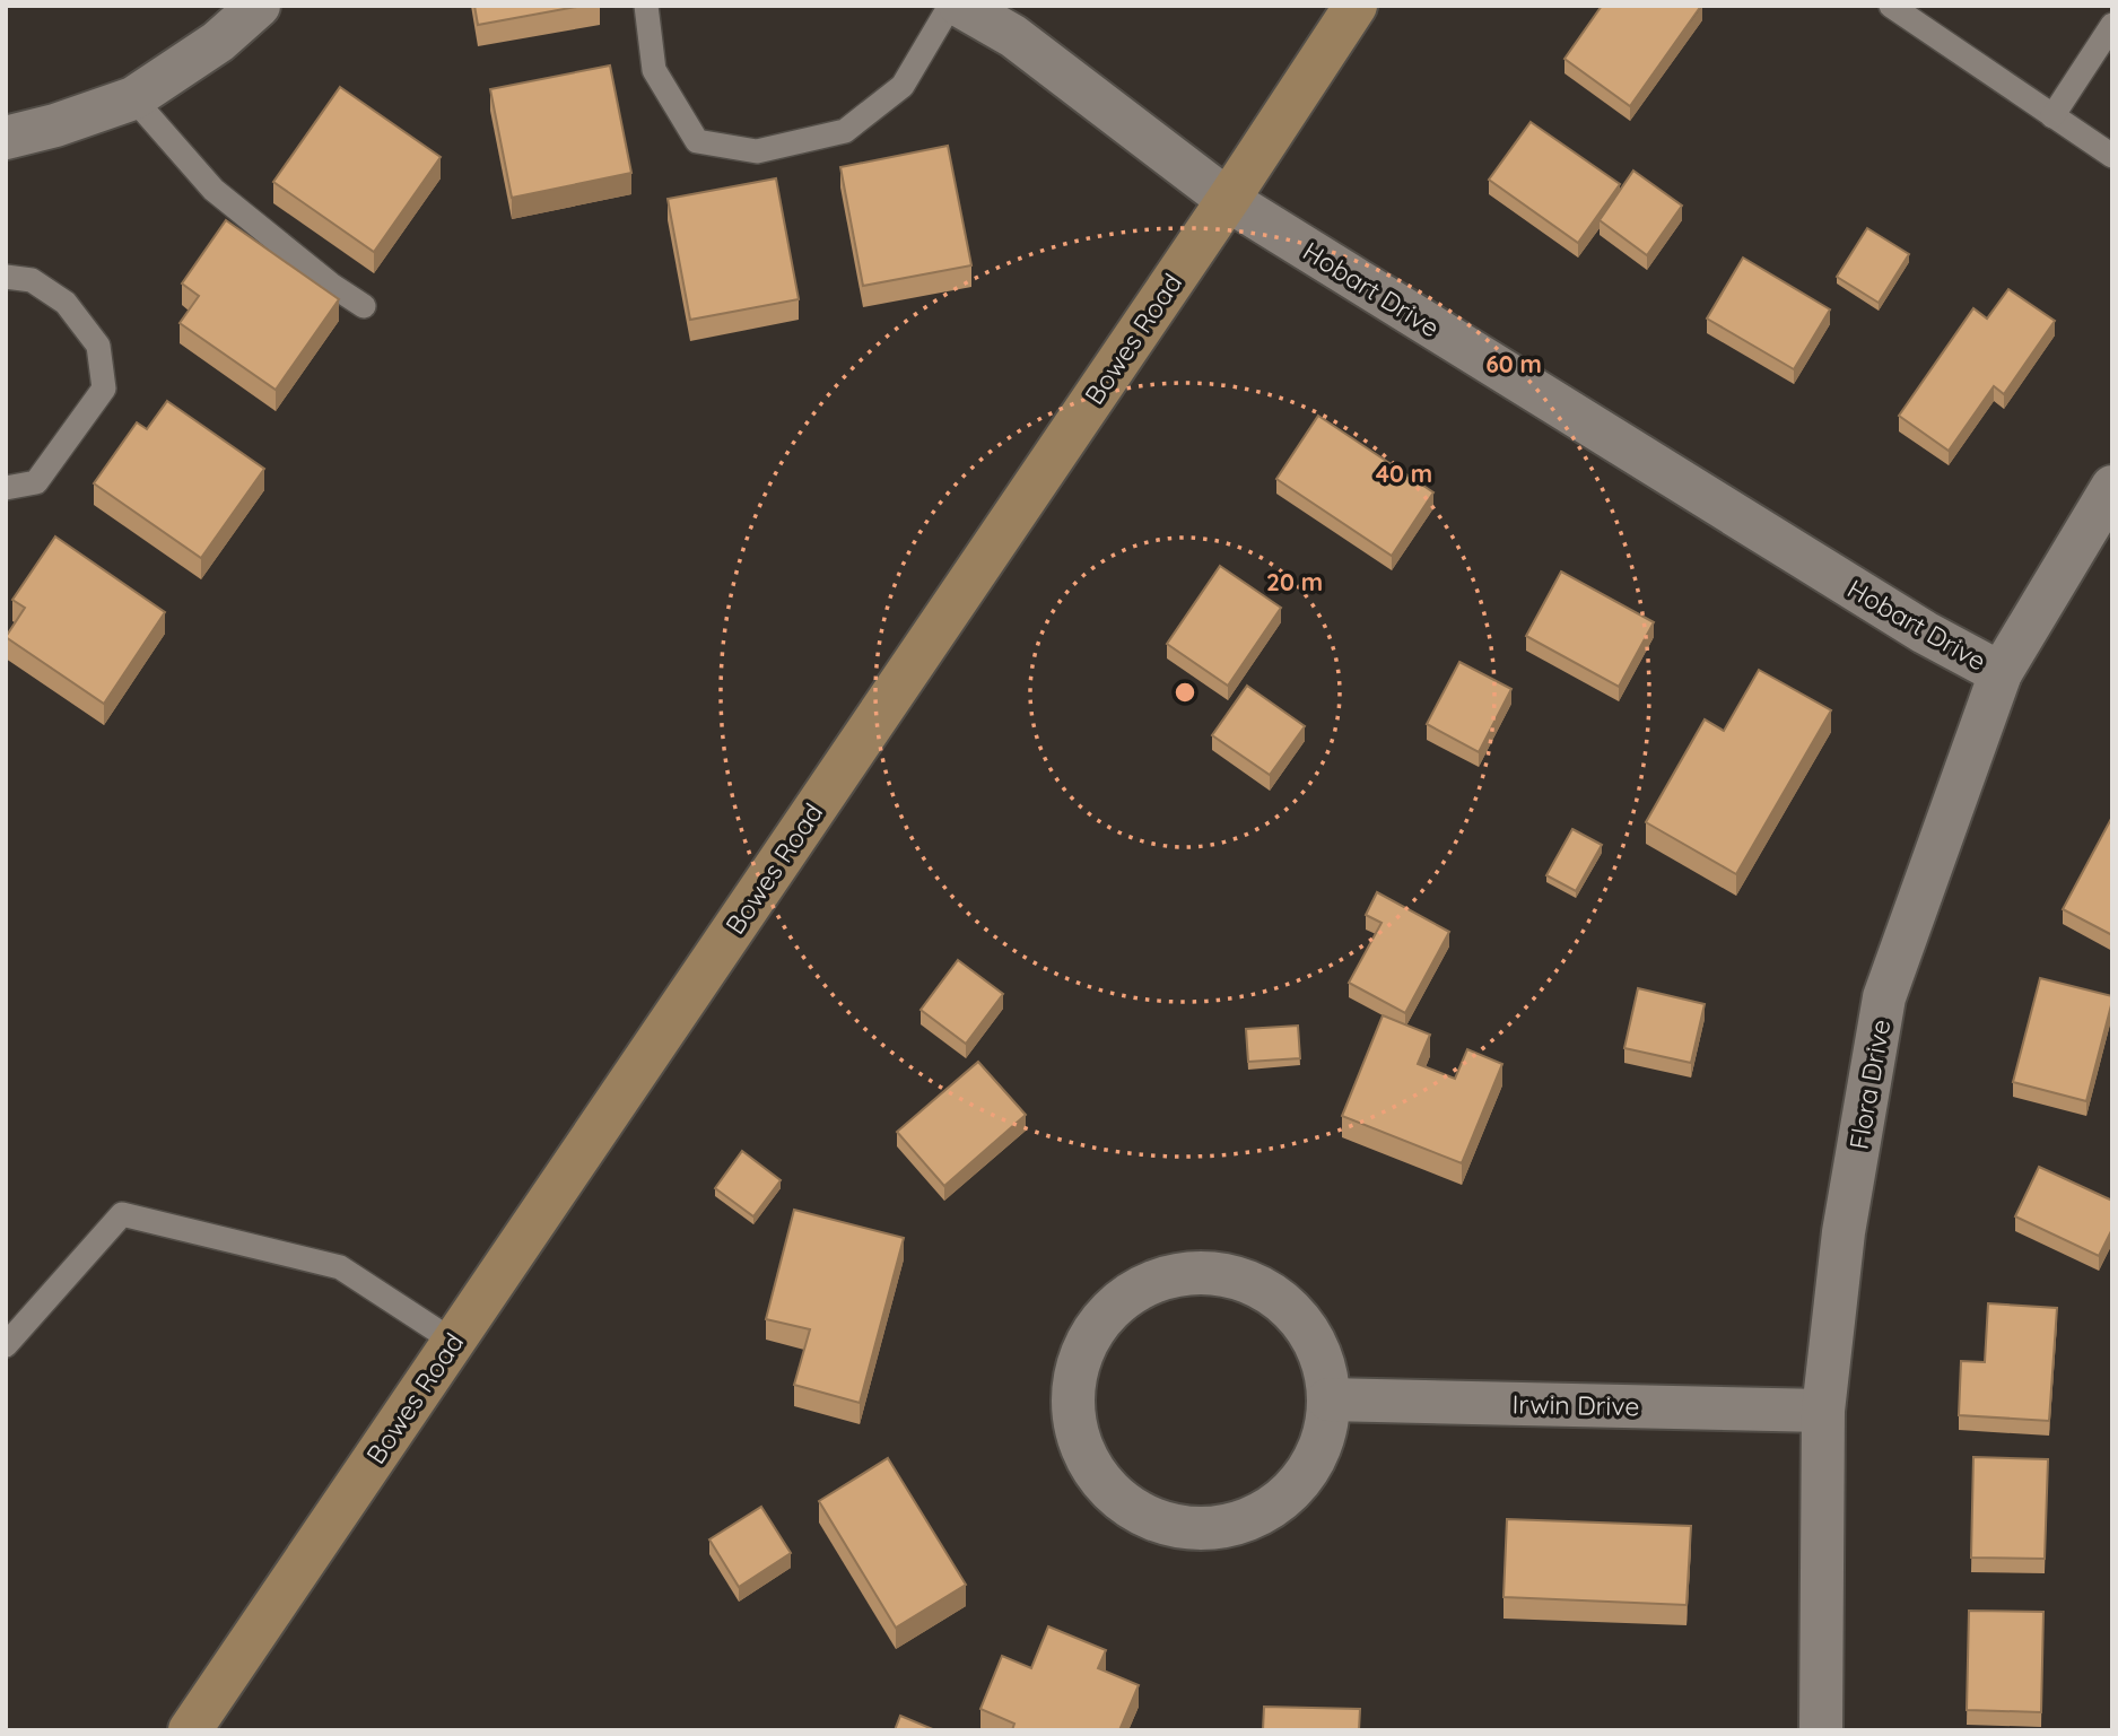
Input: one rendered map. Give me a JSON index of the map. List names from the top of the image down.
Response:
{
  "streets": {
    "main road": ["Bowes Road"],
    "street": ["Hobart Drive", "Flora Drive", "Irwin Drive"]
  },
  "crossings": [
    ["Hobart Drive", "Bowes Road"],
    ["Hobart Drive", "Flora Drive"],
    ["Flora Drive", "Irwin Drive"]
  ],
  "rings": ["60 m", "40 m", "20 m"]
}
